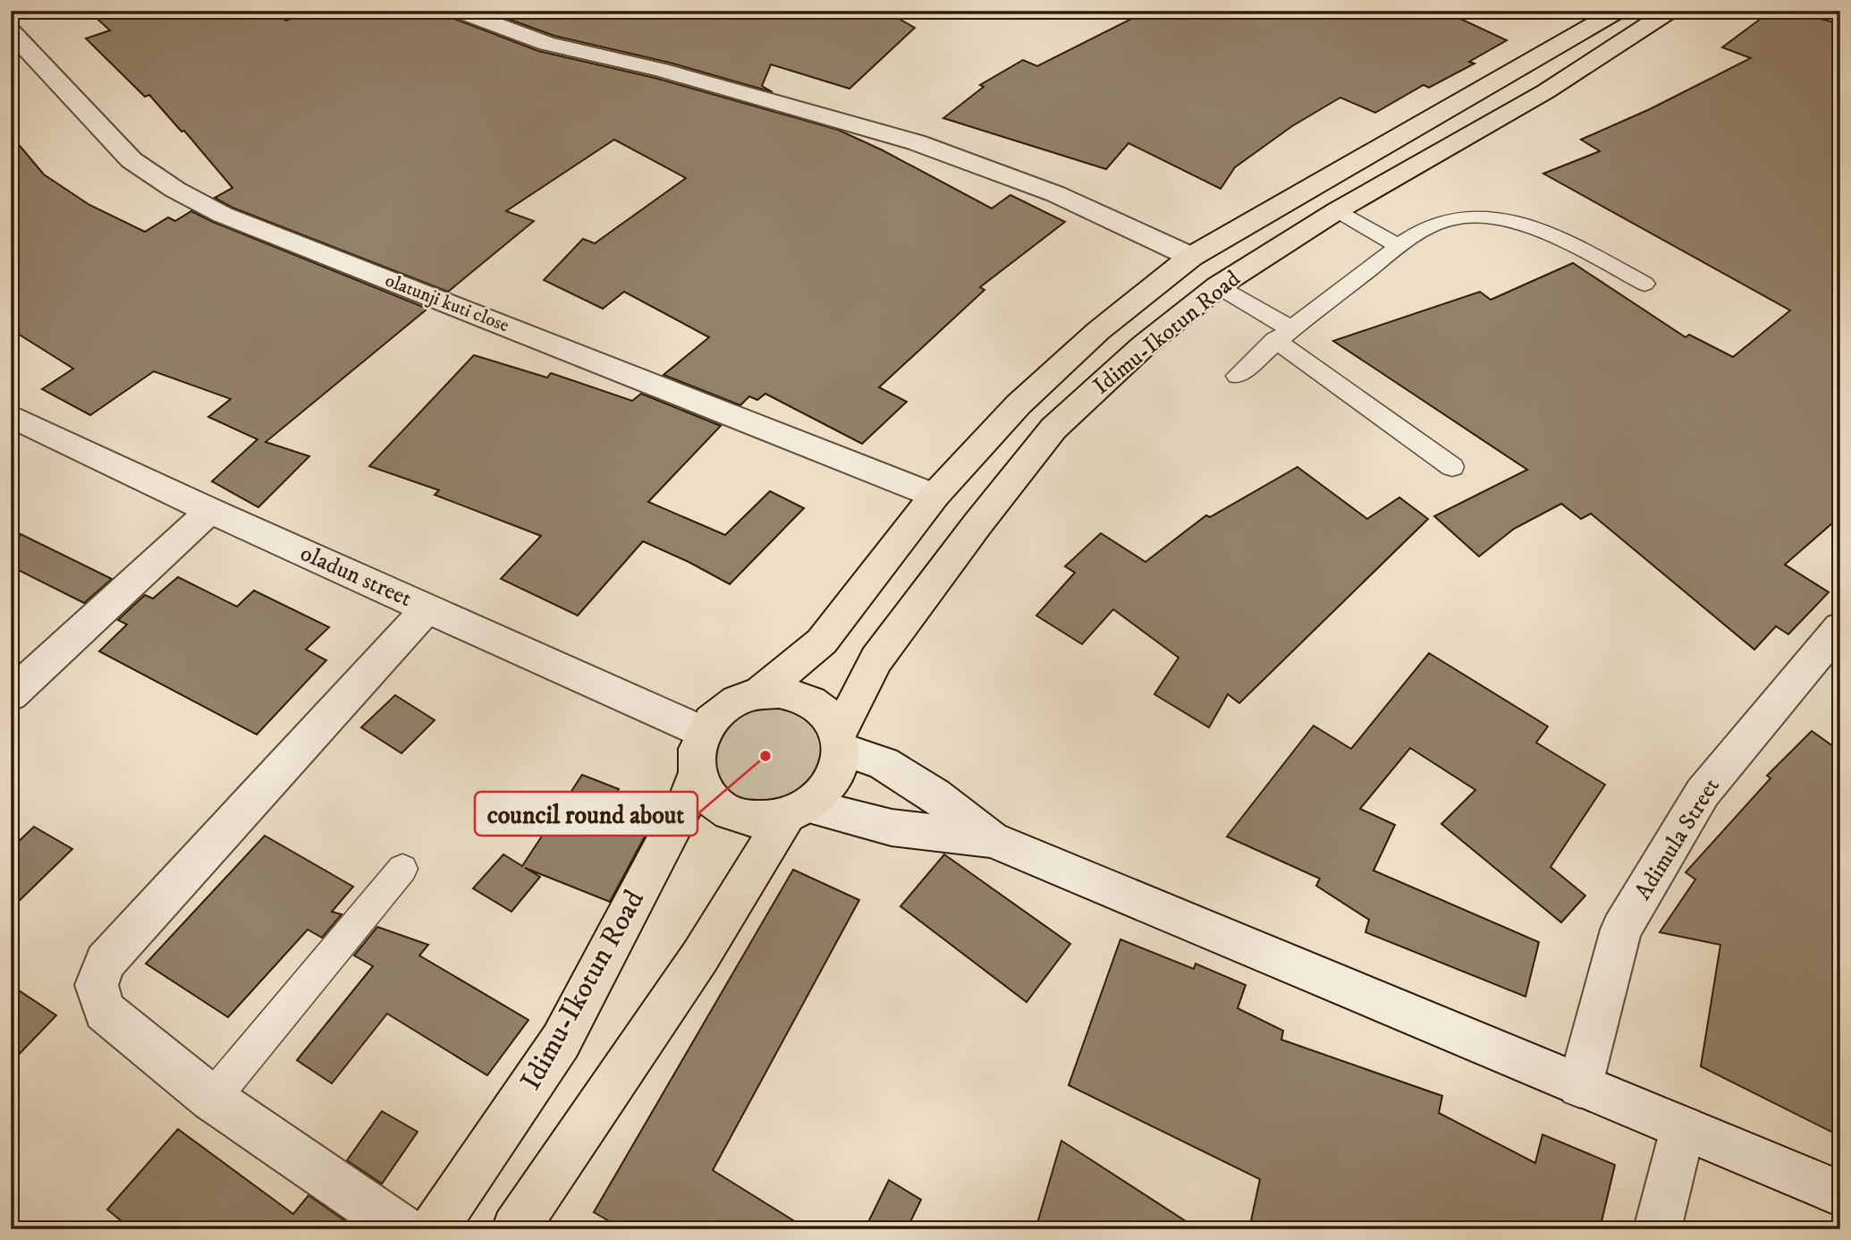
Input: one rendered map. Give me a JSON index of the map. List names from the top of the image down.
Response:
{
  "streets": {
    "main road": ["Idimu-Ikotun Road"],
    "street": ["olatunji kuti close", "oladun street", "Adimula Street"]
  },
  "crossings": [
    ["olatunji kuti close", "Idimu-Ikotun Road"],
    ["Idimu-Ikotun Road", "oladun street"]
  ],
  "places": ["council round about"]
}
